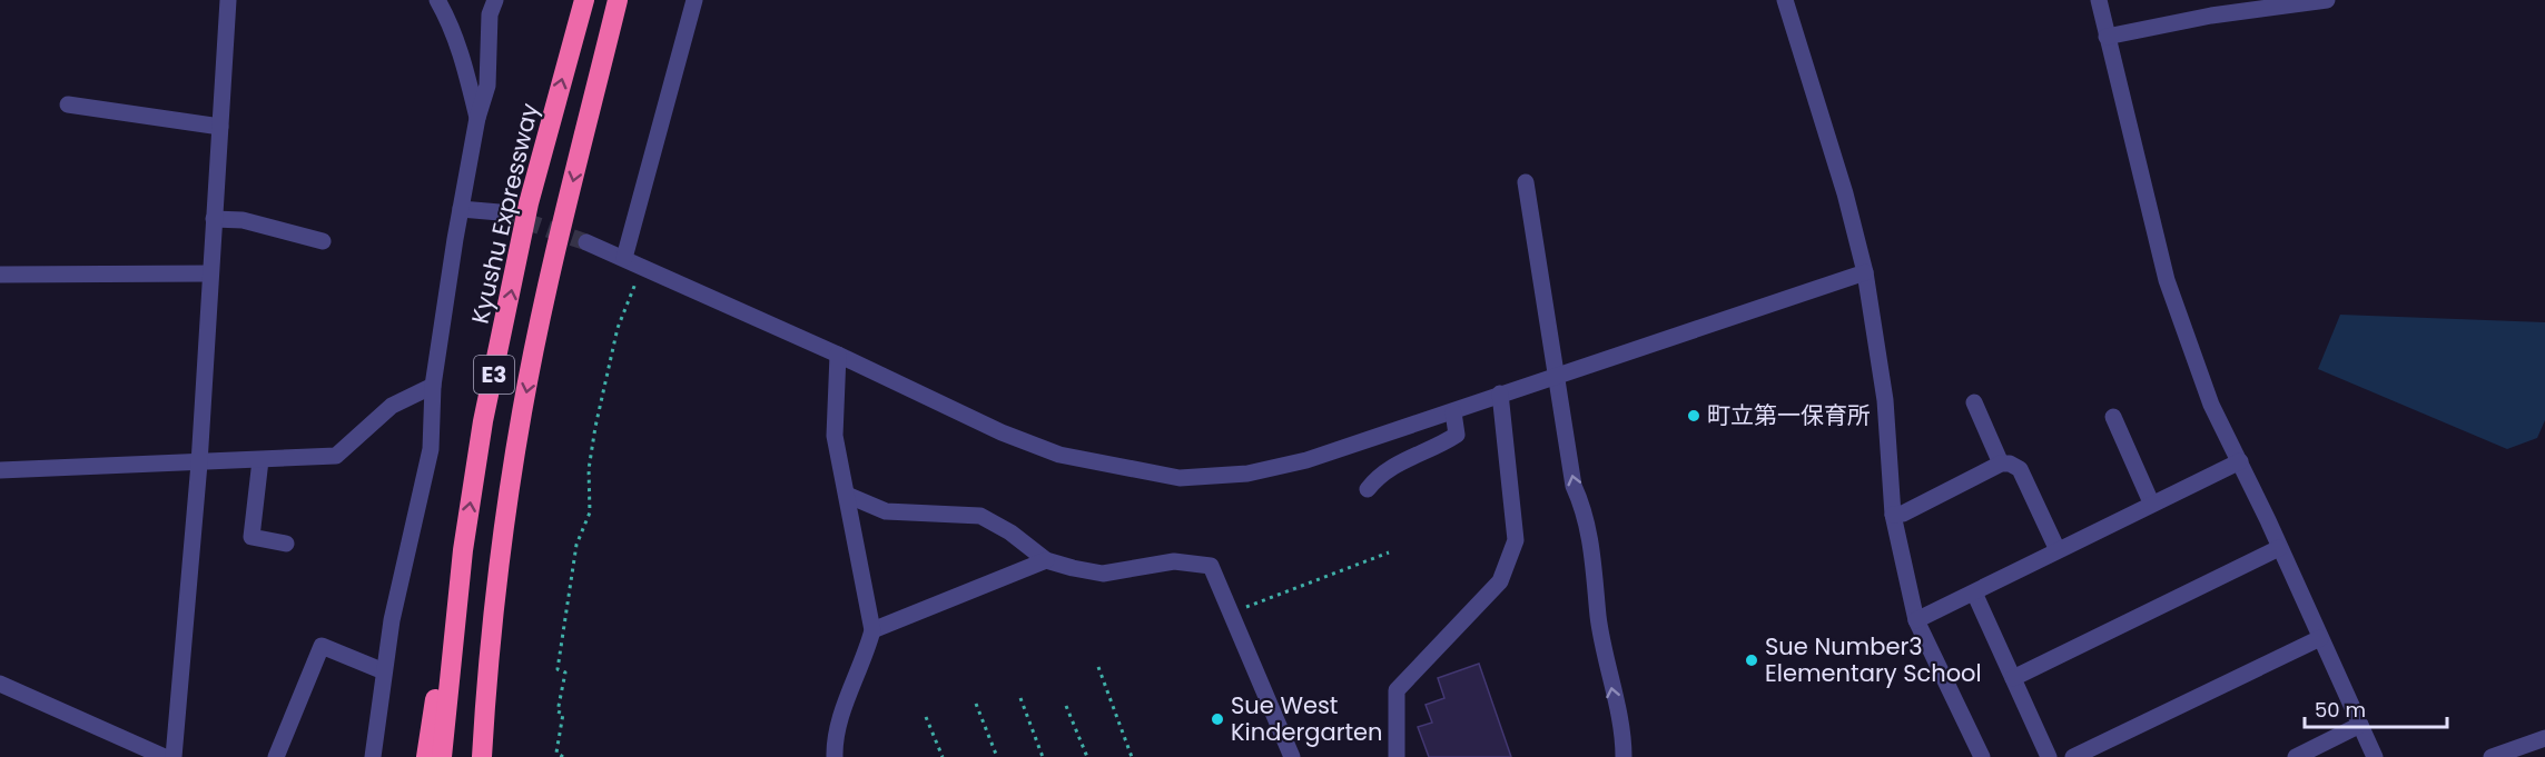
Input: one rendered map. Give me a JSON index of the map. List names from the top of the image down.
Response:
{
  "streets": {
    "highway": ["Kyushu Expressway", "E3"]
  },
  "places": ["町立第一保育所", "Sue Number3 Elementary School", "Sue West Kindergarten"],
  "scale_bar": "50 m"
}
